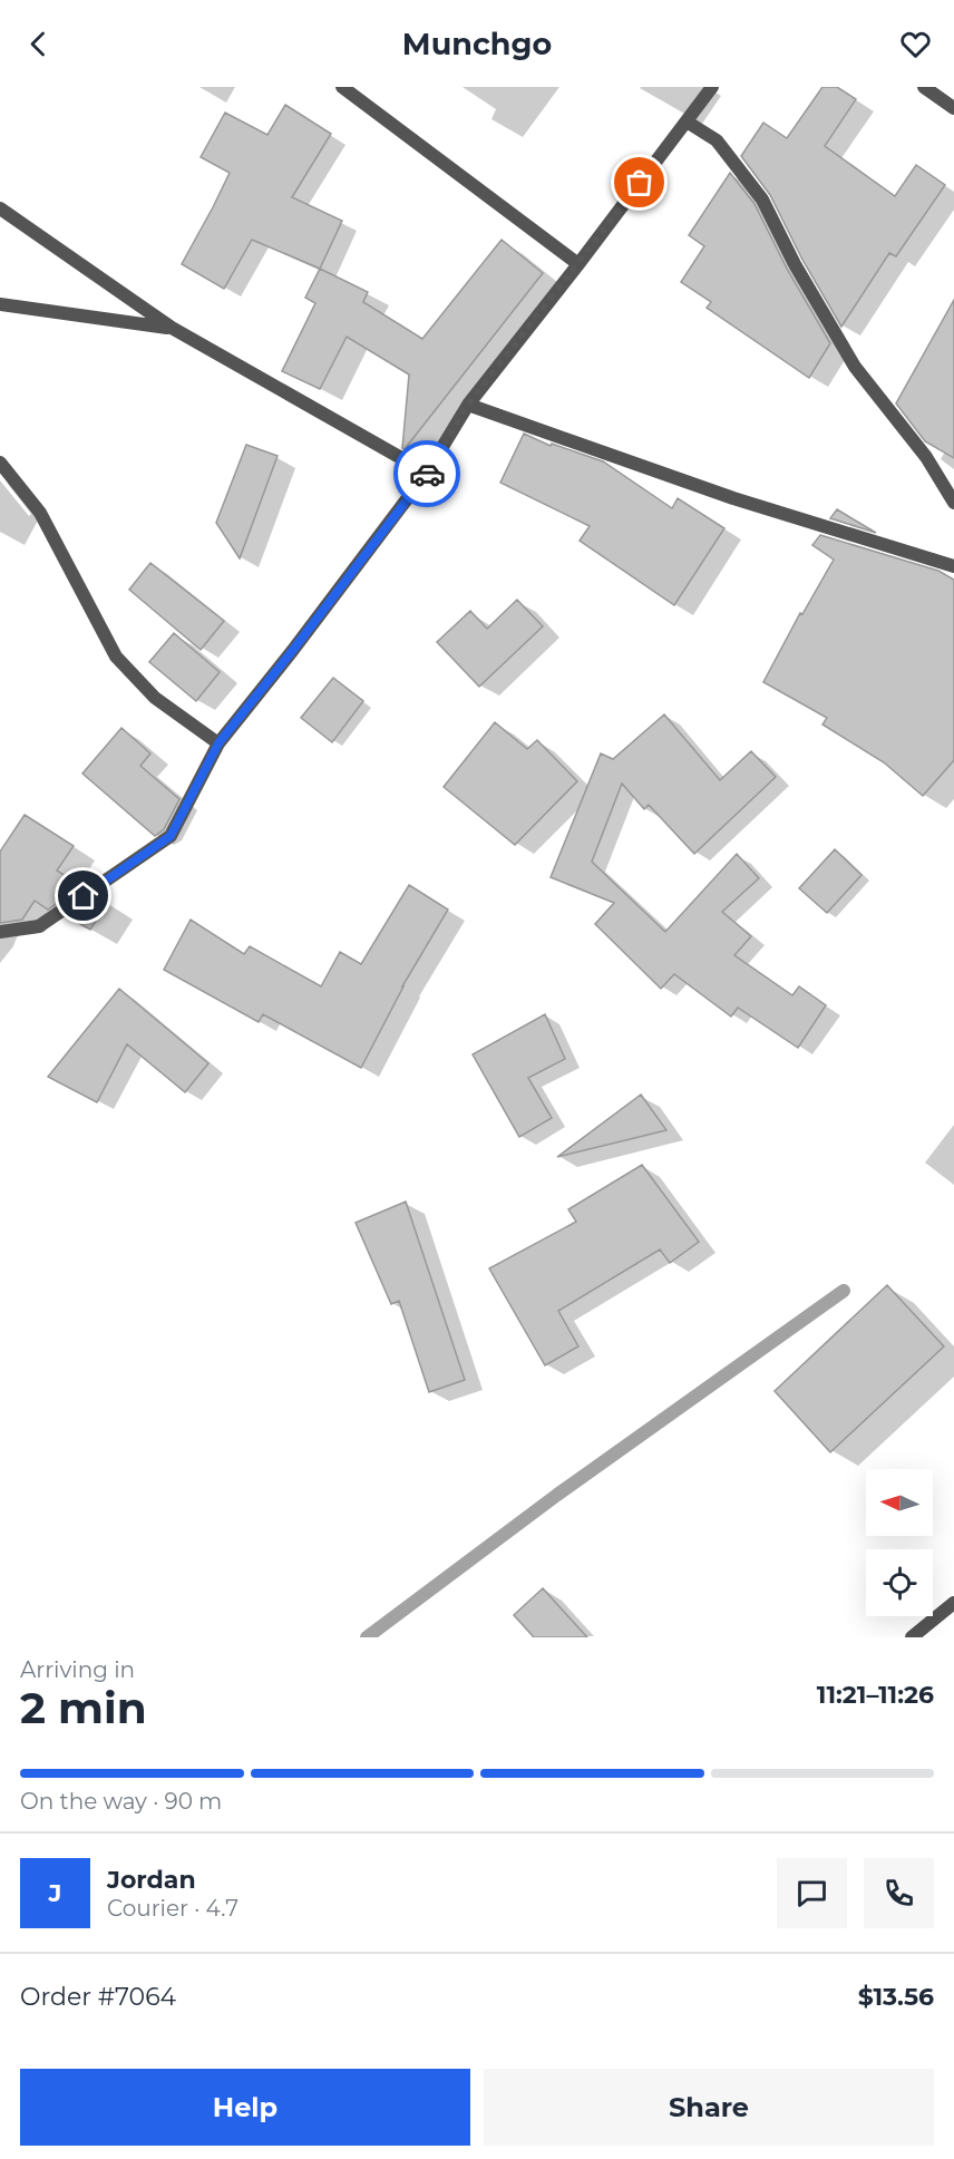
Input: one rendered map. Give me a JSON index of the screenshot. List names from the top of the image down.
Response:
{
  "north": "left",
  "page": {
    "header": "Munchgo",
    "heading": ["2 min", "Arriving in", "11:21–11:26"],
    "panel": [
      "Jordan",
      "Courier · 4.7",
      "Order #7064",
      "$13.56"
    ],
    "bar": "On the way · 90 m",
    "round": "J",
    "buttons": ["Help", "Share"]
  }
}
